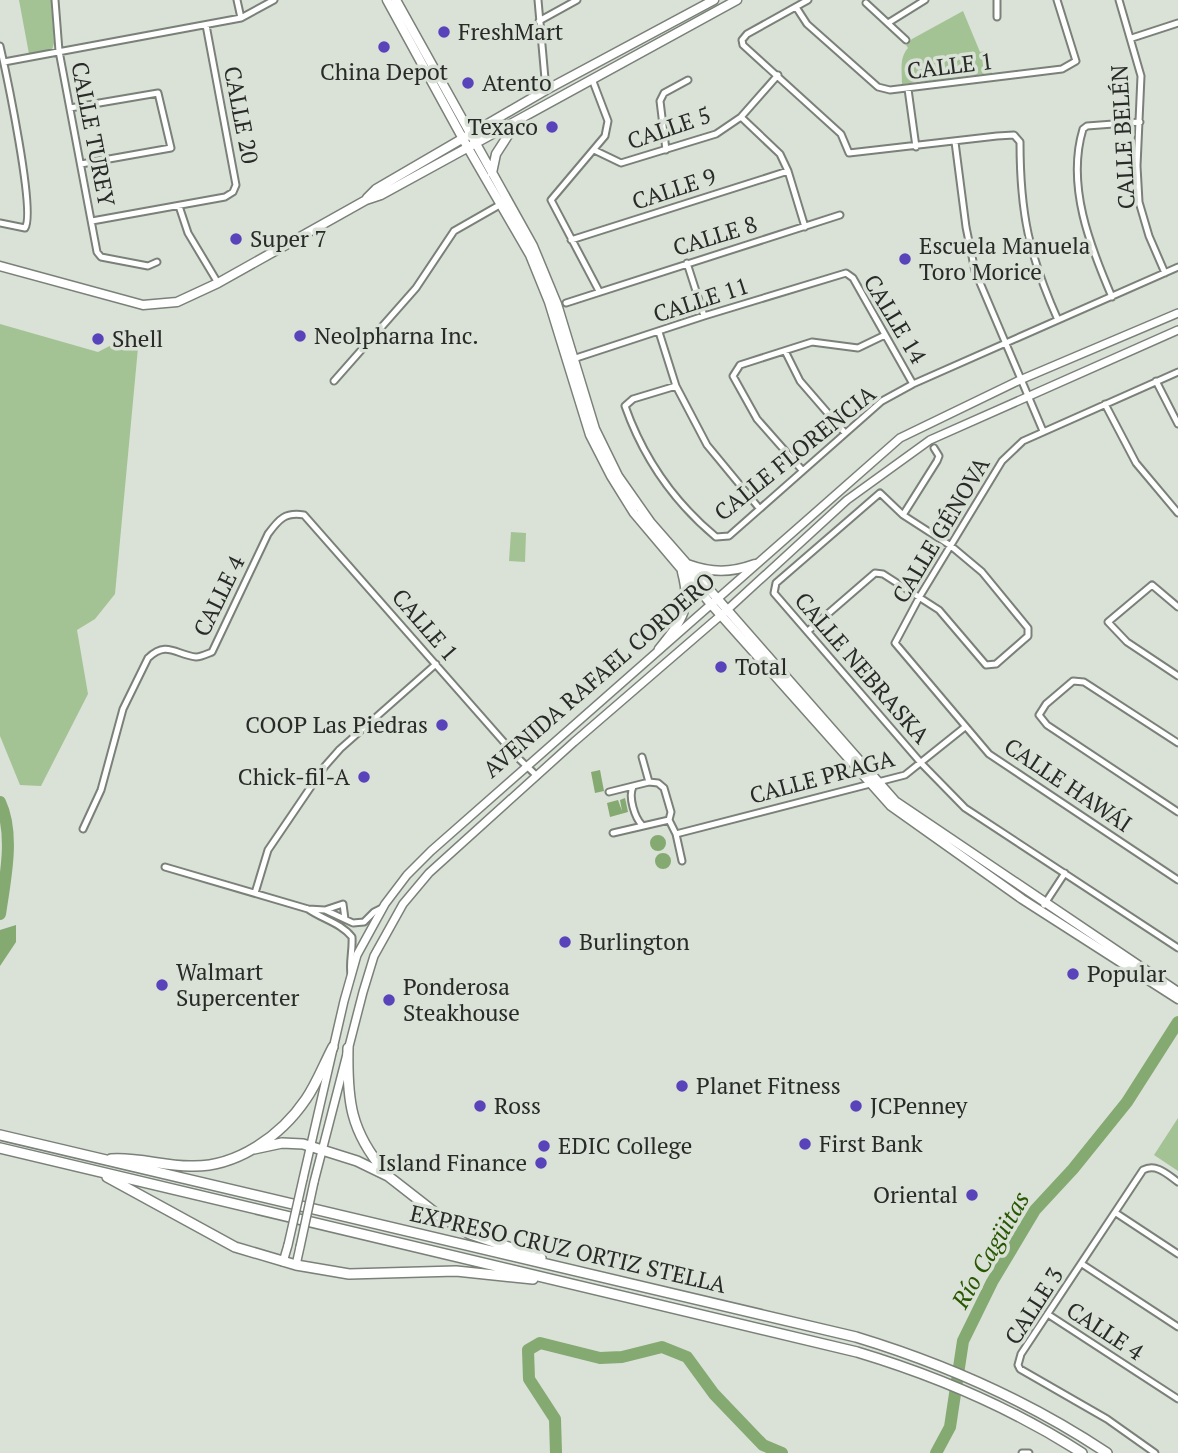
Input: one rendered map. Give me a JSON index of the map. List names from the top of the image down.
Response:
{
  "streets": {
    "highway": ["EXPRESO CRUZ ORTIZ STELLA"],
    "main road": ["AVENIDA RAFAEL CORDERO"],
    "street": [
      "CALLE 1",
      "CALLE 20",
      "CALLE 5",
      "CALLE TUREY",
      "CALLE BELÉN",
      "CALLE 9",
      "CALLE 8",
      "CALLE 11",
      "CALLE 14",
      "CALLE FLORENCIA",
      "CALLE GÉNOVA",
      "CALLE 4",
      "CALLE NEBRASKA",
      "CALLE PRAGA",
      "CALLE HAWÁI",
      "CALLE 3"
    ]
  },
  "crossings": [
    ["CALLE 1", "CALLE 4"],
    ["CALLE 1", "AVENIDA RAFAEL CORDERO"],
    ["CALLE 20", "CALLE TUREY"],
    ["CALLE BELÉN", "CALLE FLORENCIA"],
    ["CALLE 11", "CALLE 14"],
    ["CALLE 14", "CALLE FLORENCIA"],
    ["CALLE GÉNOVA", "CALLE HAWÁI"],
    ["CALLE 4", "CALLE 3"],
    ["CALLE NEBRASKA", "CALLE PRAGA"],
    ["CALLE PRAGA", "CALLE HAWÁI"]
  ],
  "water": ["Río Cagüitas"],
  "places": [
    "FreshMart",
    "China Depot",
    "Atento",
    "Texaco",
    "Super 7",
    "Escuela Manuela Toro Morice",
    "Neolpharna Inc.",
    "Shell",
    "Total",
    "COOP Las Piedras",
    "Chick-fil-A",
    "Burlington",
    "Popular",
    "Walmart Supercenter",
    "Ponderosa Steakhouse",
    "Planet Fitness",
    "Ross",
    "JCPenney",
    "First Bank",
    "EDIC College",
    "Island Finance",
    "Oriental"
  ]
}
